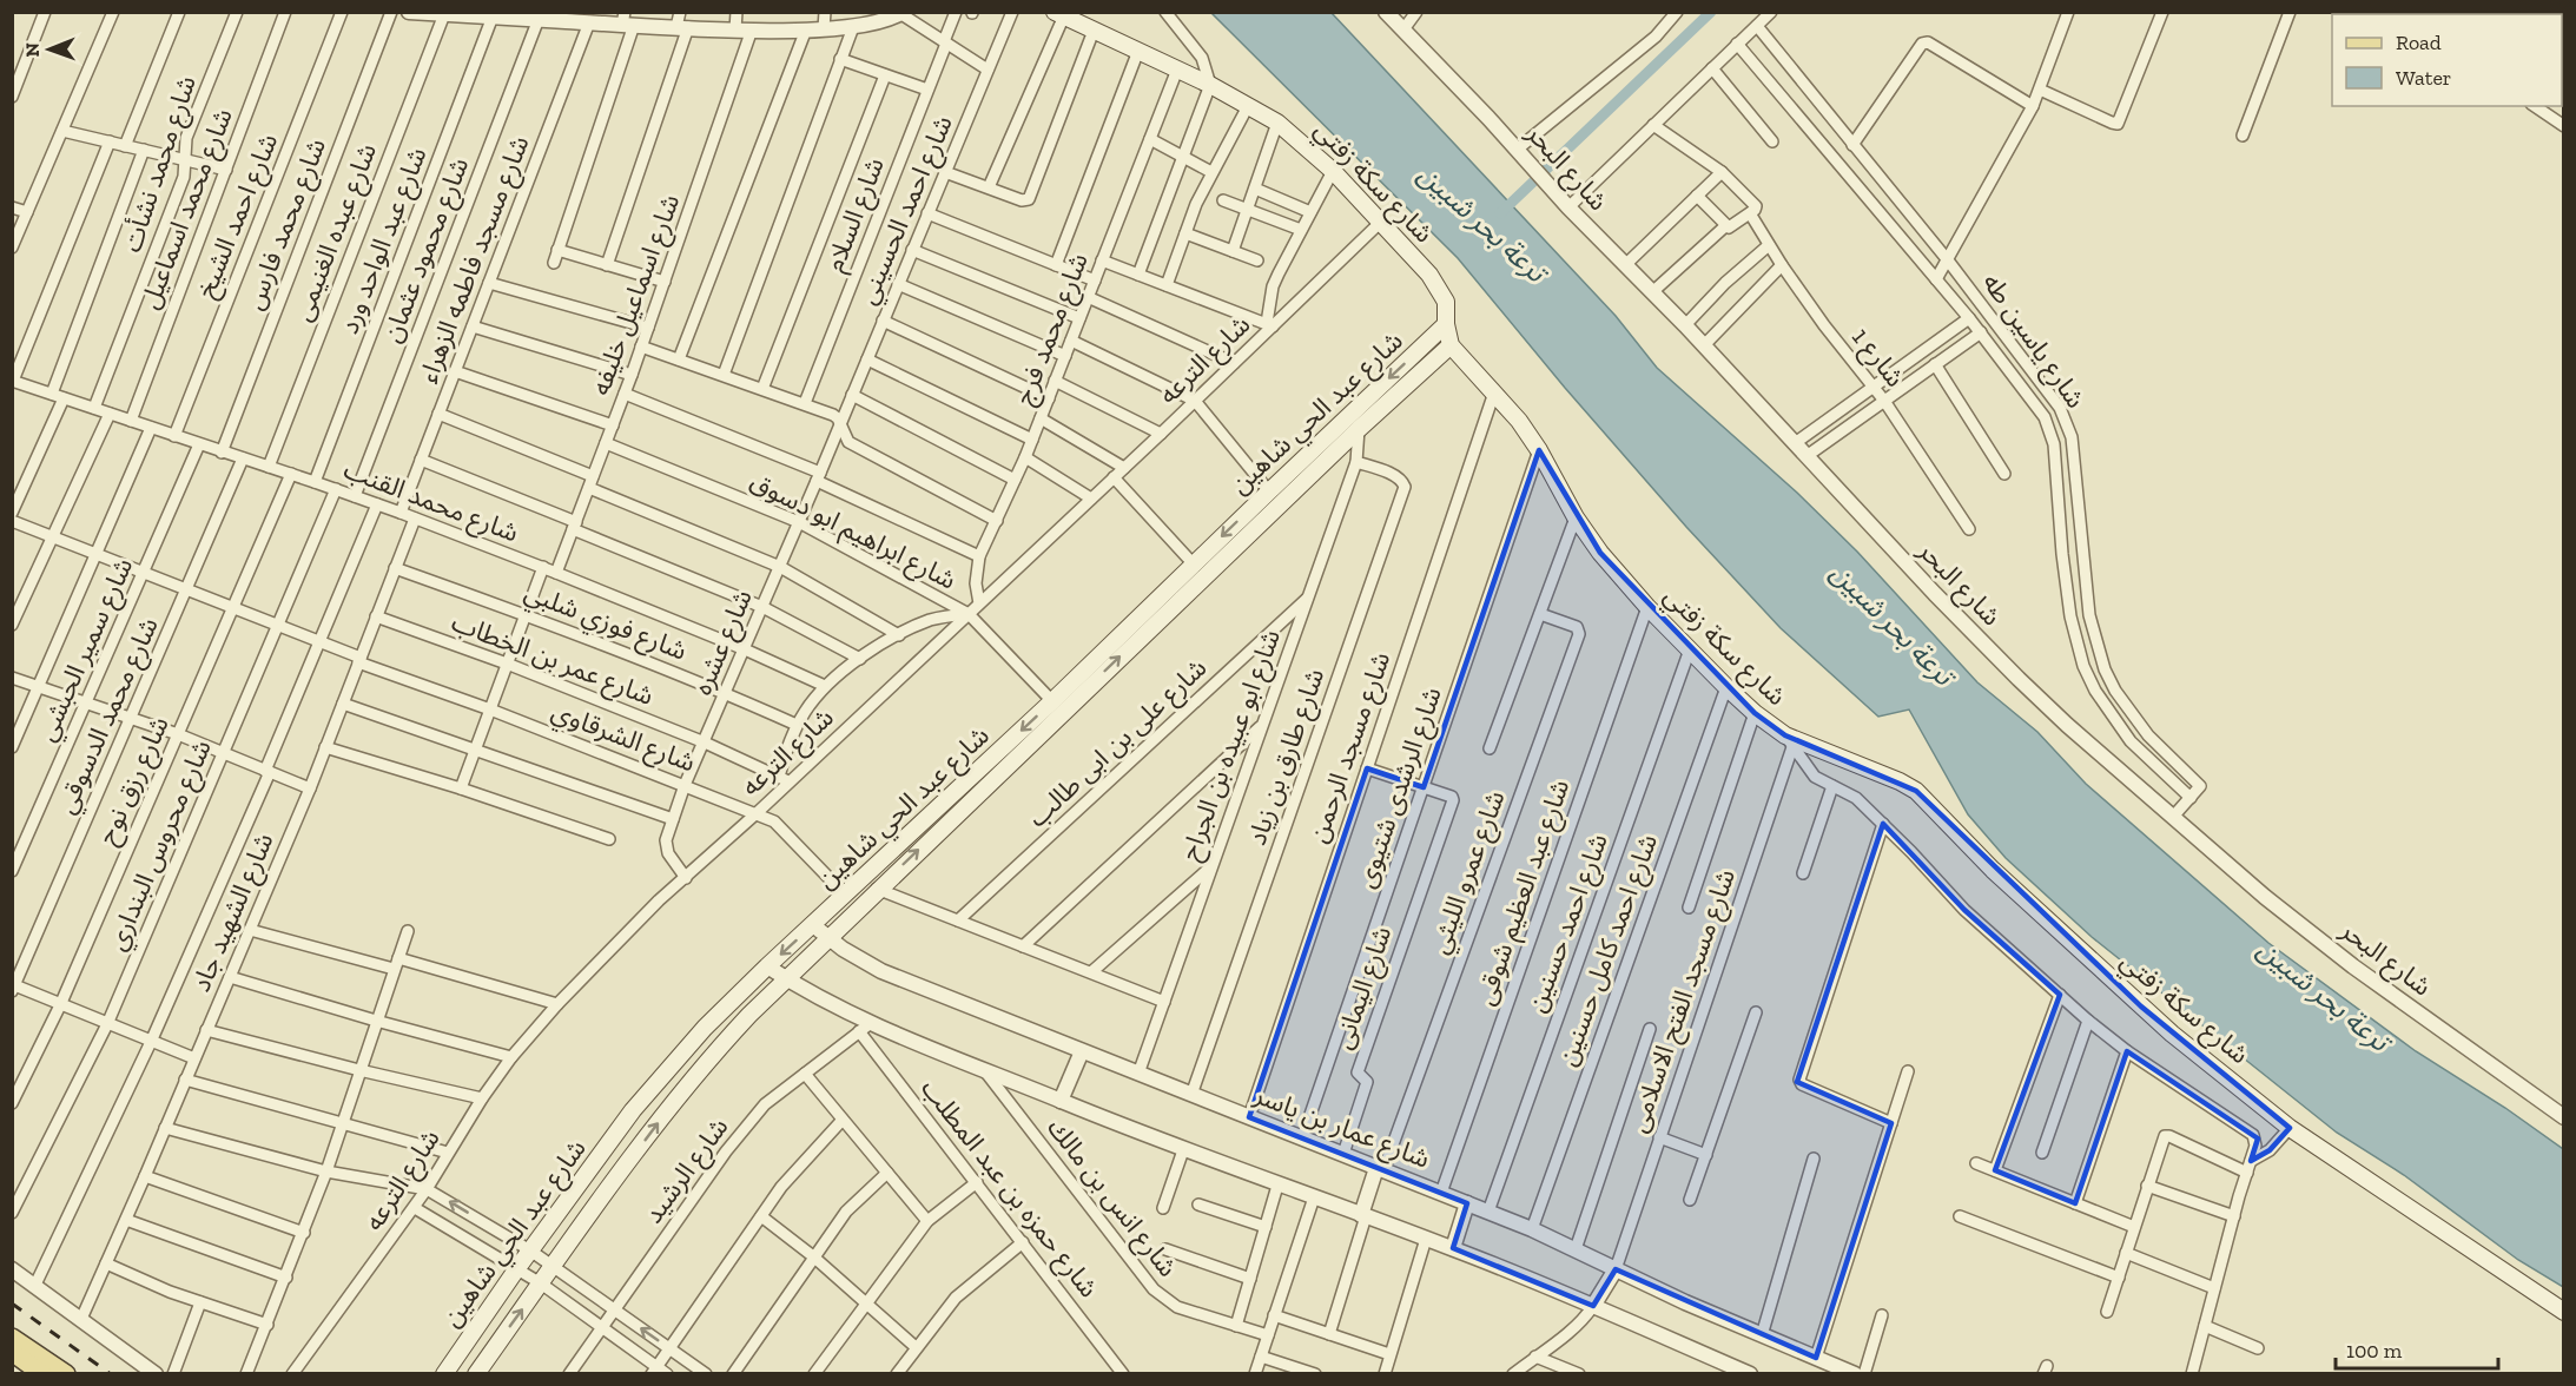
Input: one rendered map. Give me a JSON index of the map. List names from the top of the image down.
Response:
{
  "streets": {
    "main road": ["شارع سكة زفتي", "شارع عبد الحي شاهين"],
    "street": [
      "شارع محمد نشأت",
      "شارع البحر",
      "شارع محمد اسماعيل",
      "شارع احمد الحسيني",
      "شارع السلام",
      "شارع احمد الشيخ",
      "شارع محمد فارس",
      "شارع عبده الغنيمى",
      "شارع عبد الواحد ورد",
      "شارع محمود عثمان",
      "شارع مسجد فاطمه الزهراء",
      "شارع اسماعيل خليفه",
      "شارع محمد فرج",
      "شارع ياسين طه",
      "شارع 1",
      "شارع الترعه",
      "شارع محمد القنب",
      "شارع ابراهيم ابو دسوق",
      "شارع فوزي شلبي",
      "شارع عشره",
      "شارع سمير الحبشي",
      "شارع عمر بن الخطاب",
      "شارع محمد الدسوقي",
      "شارع الشرقاوي",
      "شارع على بن ابى طالب",
      "شارع ابو عبيده بن الجراح",
      "شارع مسجد الرحمن",
      "شارع طارق بن زياد",
      "شارع رزق نوح",
      "شارع الرشدى شتيوى",
      "شارع محروس البنداري",
      "شارع عمرو الليثي",
      "شارع عبد العظيم شوقى",
      "شارع الشهيد جاد",
      "شارع احمد حسنين",
      "شارع احمد كامل حسنين",
      "شارع اليمانى",
      "شارع مسجد الفتح الاسلامى",
      "شارع عمار بن ياسر",
      "شارع الرشيد",
      "شارع حمزه بن عبد المطلب",
      "شارع انس بن مالك"
    ]
  },
  "crossings": [
    ["شارع محمد نشأت", "شارع محمد القنب"],
    ["شارع البحر", "شارع ياسين طه"],
    ["شارع سكة زفتي", "شارع محمد فرج"],
    ["شارع سكة زفتي", "شارع الترعه"],
    ["شارع سكة زفتي", "شارع عبد الحي شاهين"],
    ["شارع سكة زفتي", "شارع مسجد الرحمن"],
    ["شارع سكة زفتي", "شارع الرشدى شتيوى"],
    ["شارع سكة زفتي", "شارع عبد العظيم شوقى"],
    ["شارع سكة زفتي", "شارع احمد حسنين"],
    ["شارع سكة زفتي", "شارع احمد كامل حسنين"],
    ["شارع سكة زفتي", "شارع مسجد الفتح الاسلامى"],
    ["شارع محمد اسماعيل", "شارع محمد القنب"],
    ["شارع احمد الحسيني", "شارع عشره"],
    ["شارع احمد الشيخ", "شارع محمد القنب"],
    ["شارع محمد فارس", "شارع محمد القنب"],
    ["شارع عبده الغنيمى", "شارع محمد القنب"],
    ["شارع عبد الواحد ورد", "شارع محمد القنب"],
    ["شارع محمود عثمان", "شارع محمد القنب"],
    ["شارع مسجد فاطمه الزهراء", "شارع محمد القنب"],
    ["شارع اسماعيل خليفه", "شارع محمد القنب"],
    ["شارع اسماعيل خليفه", "شارع ابراهيم ابو دسوق"],
    ["شارع محمد فرج", "شارع الترعه"],
    ["شارع الترعه", "شارع ابراهيم ابو دسوق"],
    ["شارع الترعه", "شارع عشره"],
    ["شارع الترعه", "شارع عمر بن الخطاب"],
    ["شارع الترعه", "شارع الشرقاوي"],
    ["شارع عبد الحي شاهين", "شارع ابراهيم ابو دسوق"],
    ["شارع عبد الحي شاهين", "شارع الشرقاوي"],
    ["شارع عبد الحي شاهين", "شارع ابو عبيده بن الجراح"],
    ["شارع عبد الحي شاهين", "شارع عمار بن ياسر"],
    ["شارع محمد القنب", "شارع عشره"],
    ["شارع محمد القنب", "شارع سمير الحبشي"],
    ["شارع محمد القنب", "شارع محمد الدسوقي"],
    ["شارع محمد القنب", "شارع رزق نوح"],
    ["شارع محمد القنب", "شارع محروس البنداري"],
    ["شارع محمد القنب", "شارع الشهيد جاد"],
    ["شارع ابراهيم ابو دسوق", "شارع عشره"],
    ["شارع فوزي شلبي", "شارع عشره"],
    ["شارع فوزي شلبي", "شارع الشهيد جاد"],
    ["شارع عشره", "شارع عمر بن الخطاب"],
    ["شارع عشره", "شارع الشرقاوي"],
    ["شارع سمير الحبشي", "شارع الشرقاوي"],
    ["شارع عمر بن الخطاب", "شارع الشهيد جاد"],
    ["شارع محمد الدسوقي", "شارع الشرقاوي"],
    ["شارع الشرقاوي", "شارع رزق نوح"],
    ["شارع الشرقاوي", "شارع محروس البنداري"],
    ["شارع الشرقاوي", "شارع الشهيد جاد"],
    ["شارع على بن ابى طالب", "شارع ابو عبيده بن الجراح"],
    ["شارع ابو عبيده بن الجراح", "شارع طارق بن زياد"],
    ["شارع ابو عبيده بن الجراح", "شارع عمار بن ياسر"],
    ["شارع مسجد الرحمن", "شارع اليمانى"],
    ["شارع مسجد الرحمن", "شارع عمار بن ياسر"],
    ["شارع طارق بن زياد", "شارع عمار بن ياسر"],
    ["شارع الرشدى شتيوى", "شارع اليمانى"],
    ["شارع الرشدى شتيوى", "شارع عمار بن ياسر"],
    ["شارع عمرو الليثي", "شارع عمار بن ياسر"],
    ["شارع عبد العظيم شوقى", "شارع عمار بن ياسر"],
    ["شارع احمد حسنين", "شارع عمار بن ياسر"],
    ["شارع احمد كامل حسنين", "شارع عمار بن ياسر"],
    ["شارع اليمانى", "شارع عمار بن ياسر"],
    ["شارع مسجد الفتح الاسلامى", "شارع عمار بن ياسر"],
    ["شارع الرشيد", "شارع حمزه بن عبد المطلب"]
  ],
  "water": ["ترعة بحر شبين"],
  "legend": ["Road", "Water"],
  "scale_bar": "100 m",
  "north": "left"
}
